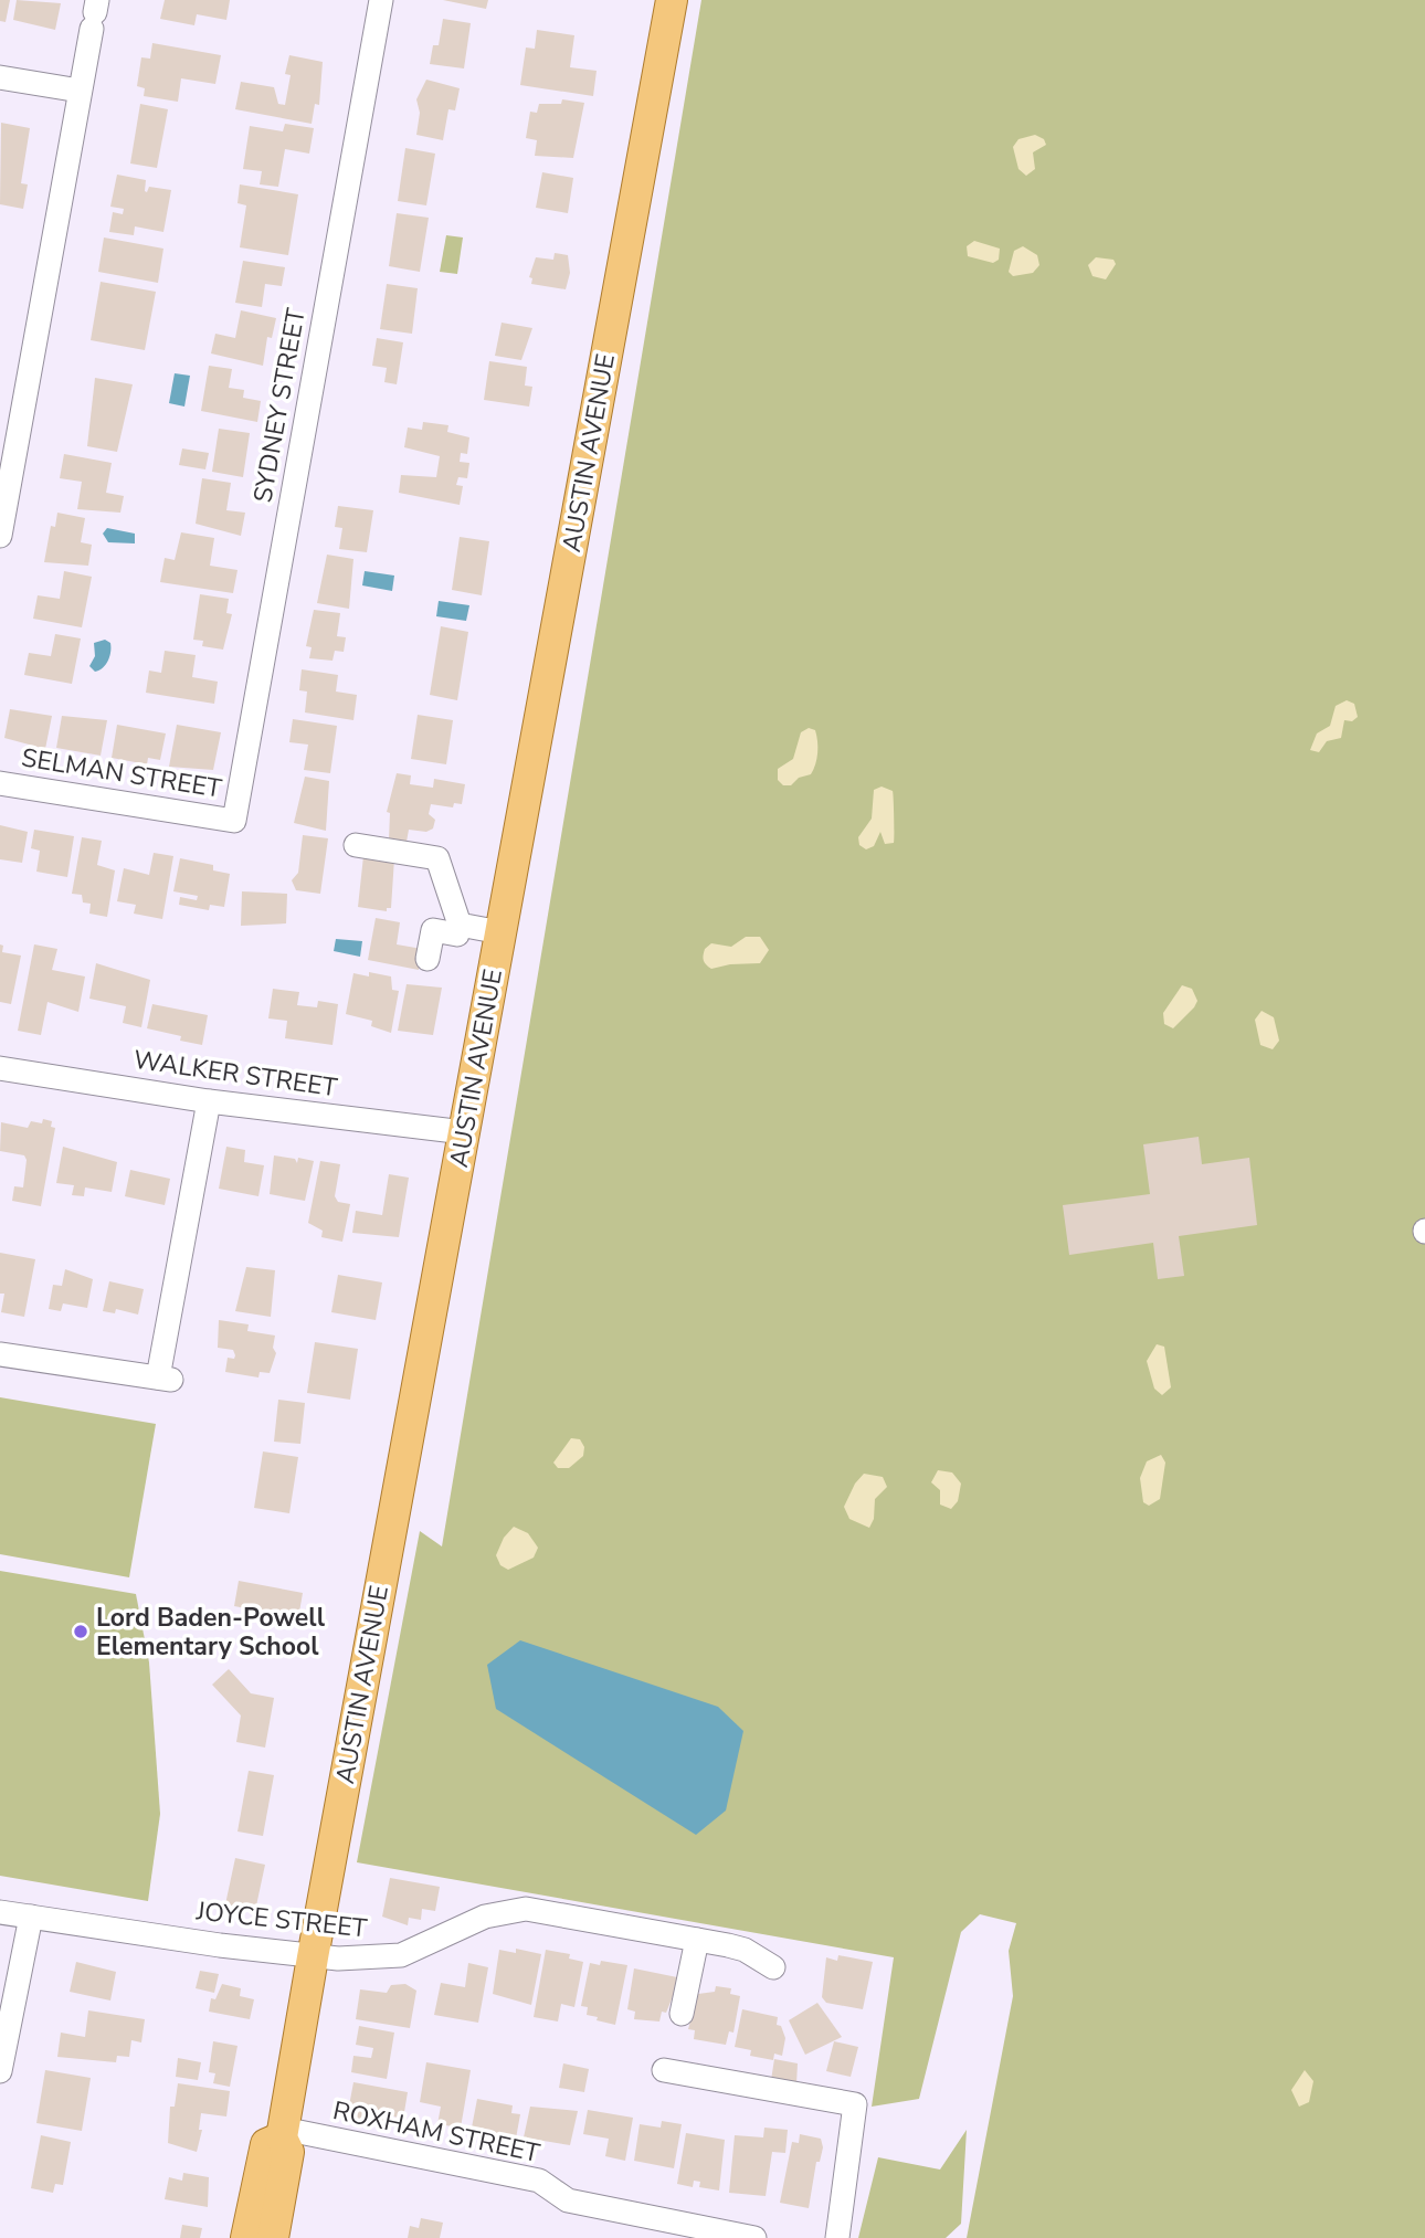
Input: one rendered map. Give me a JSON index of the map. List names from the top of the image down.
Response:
{
  "streets": {
    "main road": ["AUSTIN AVENUE"],
    "street": [
      "SYDNEY STREET",
      "SELMAN STREET",
      "WALKER STREET",
      "JOYCE STREET",
      "ROXHAM STREET"
    ]
  },
  "crossings": [
    ["SYDNEY STREET", "SELMAN STREET"],
    ["AUSTIN AVENUE", "WALKER STREET"],
    ["AUSTIN AVENUE", "JOYCE STREET"],
    ["AUSTIN AVENUE", "ROXHAM STREET"]
  ],
  "places": ["Lord Baden-Powell Elementary School"]
}
